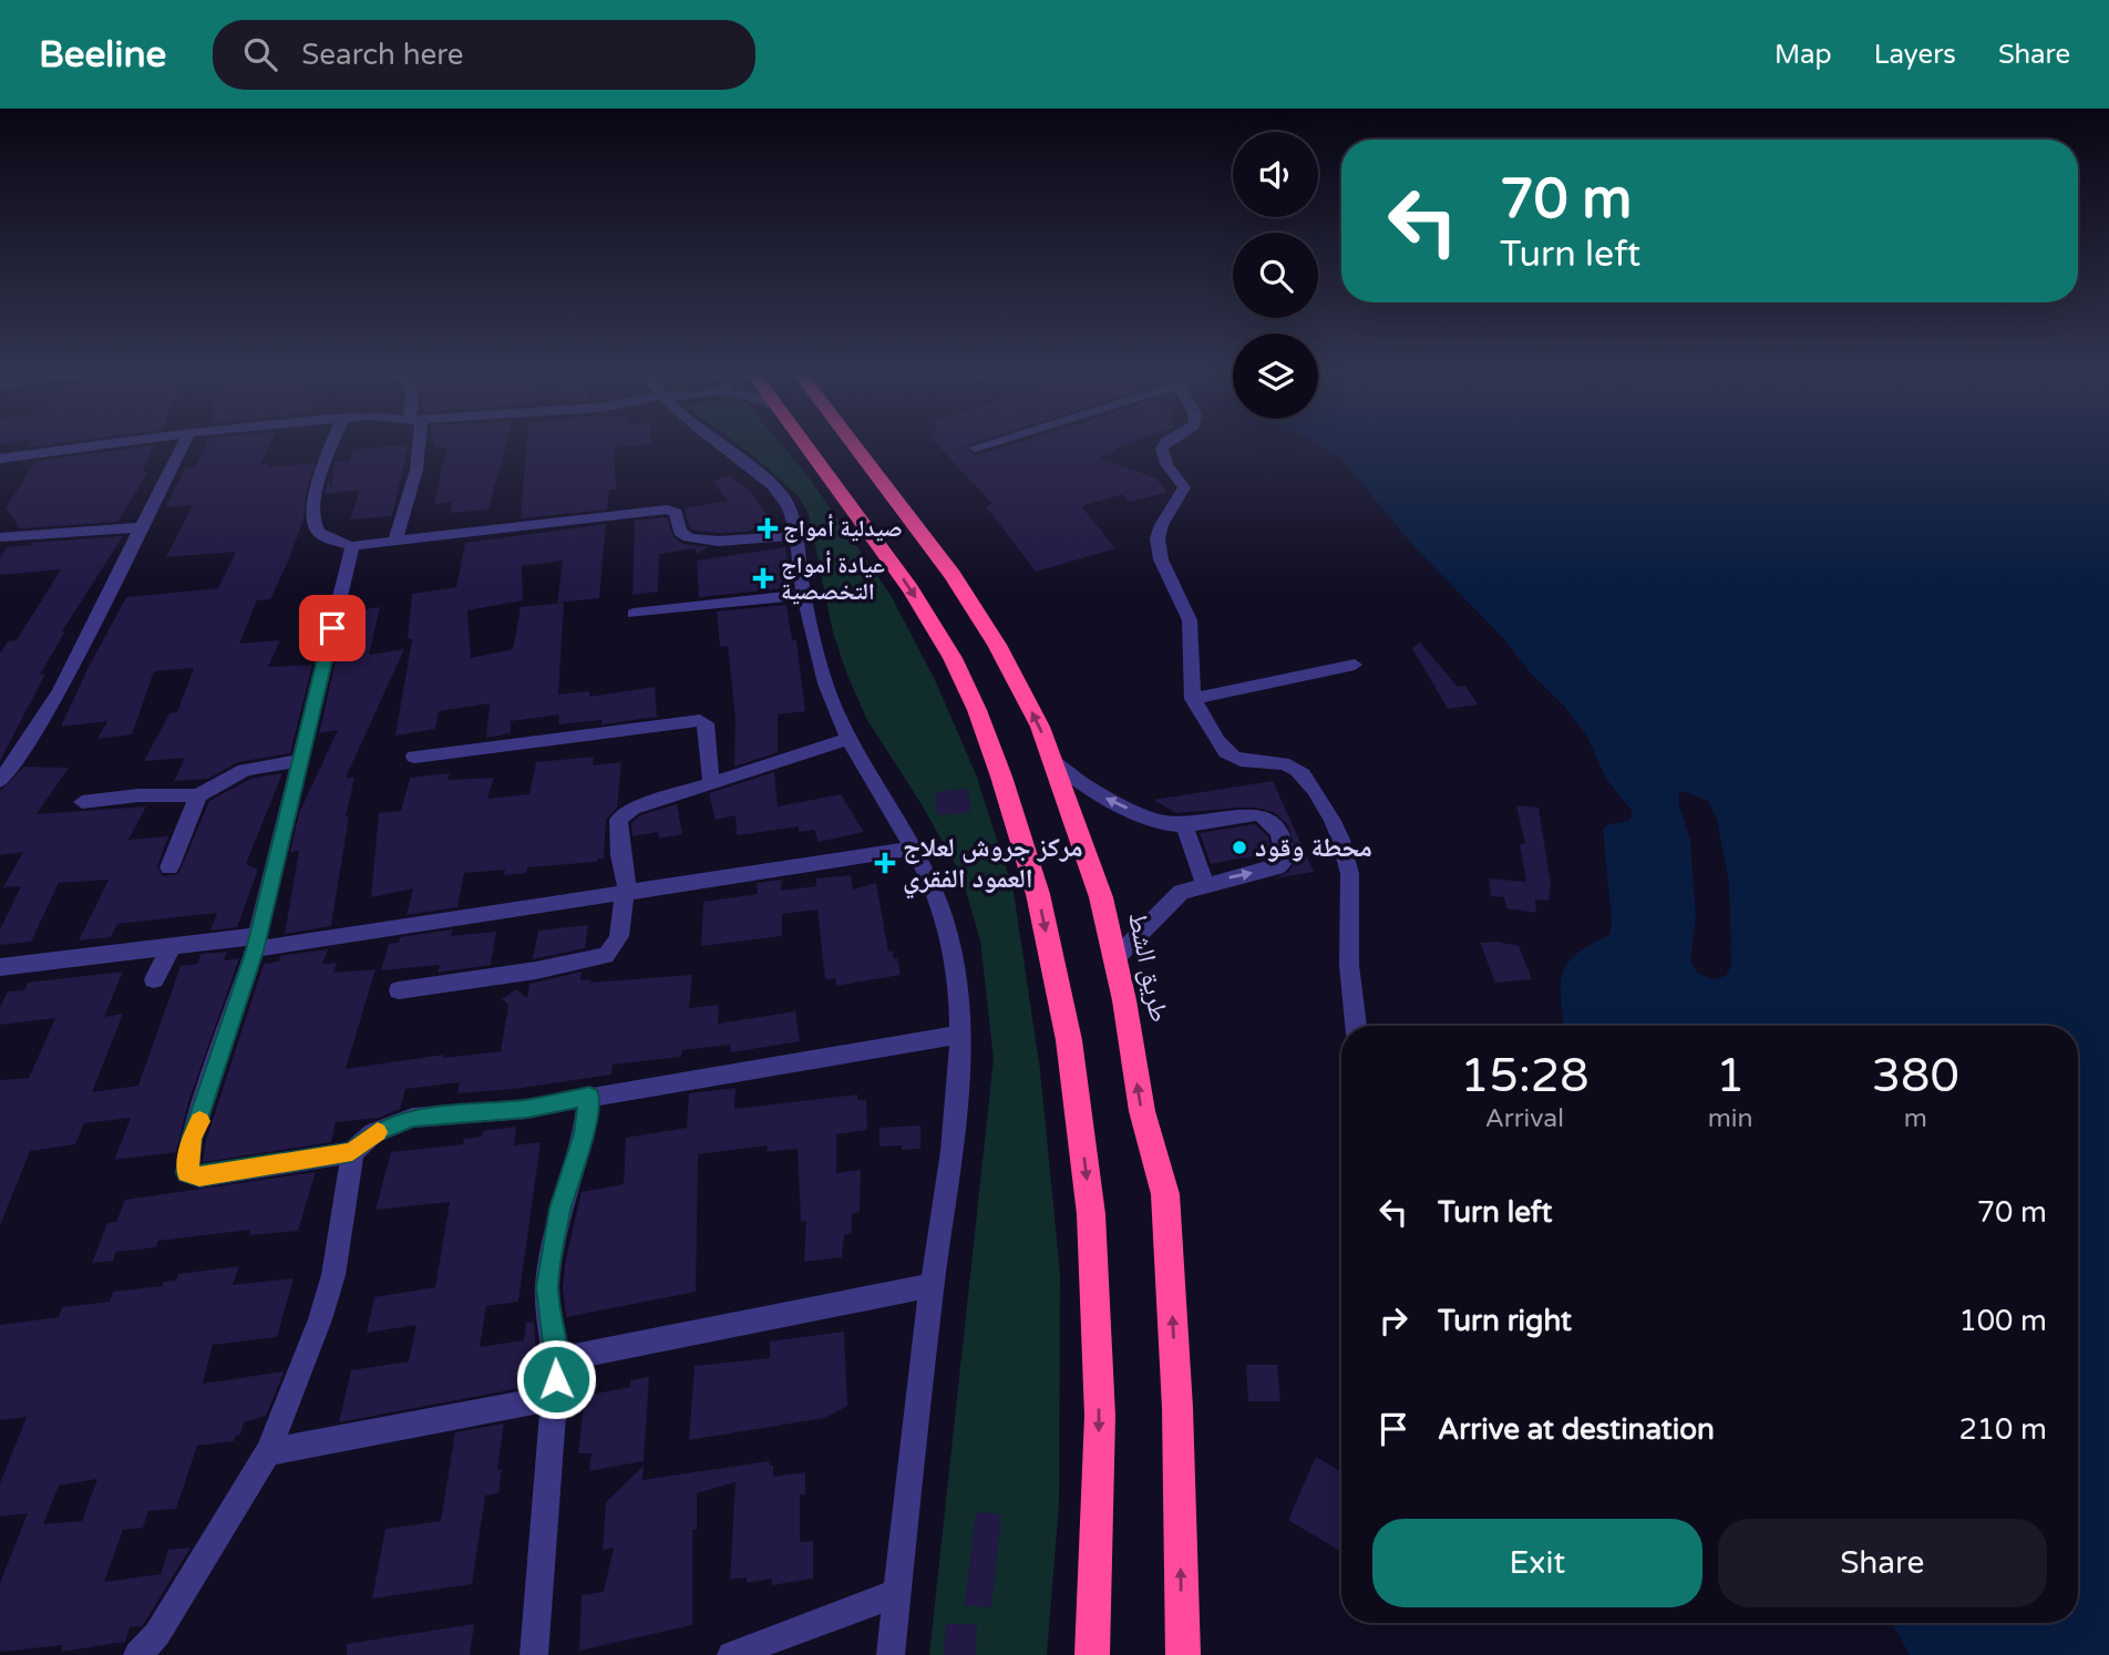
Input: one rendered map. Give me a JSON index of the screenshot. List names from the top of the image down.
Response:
{
  "streets": {
    "highway": ["طريق الشط"]
  },
  "places": {
    "health": ["صيدلية أمواج", "عيادة أمواج التخصصية", "مركز جروش لعلاج العمود الفقري"],
    "other": ["محطة وقود"]
  },
  "page": {
    "header": "Beeline",
    "search": "Search here",
    "nav": ["Map", "Layers", "Share"],
    "turn": ["70 m", "Turn left"],
    "eta": [
      "15:28",
      "Arrival",
      "1",
      "min",
      "380",
      "m"
    ],
    "list": [
      {
        "name": "Turn left",
        "value": "70 m"
      },
      {
        "name": "Turn right",
        "value": "100 m"
      },
      {
        "name": "Arrive at destination",
        "value": "210 m"
      }
    ],
    "buttons": ["Exit", "Share"]
  }
}
